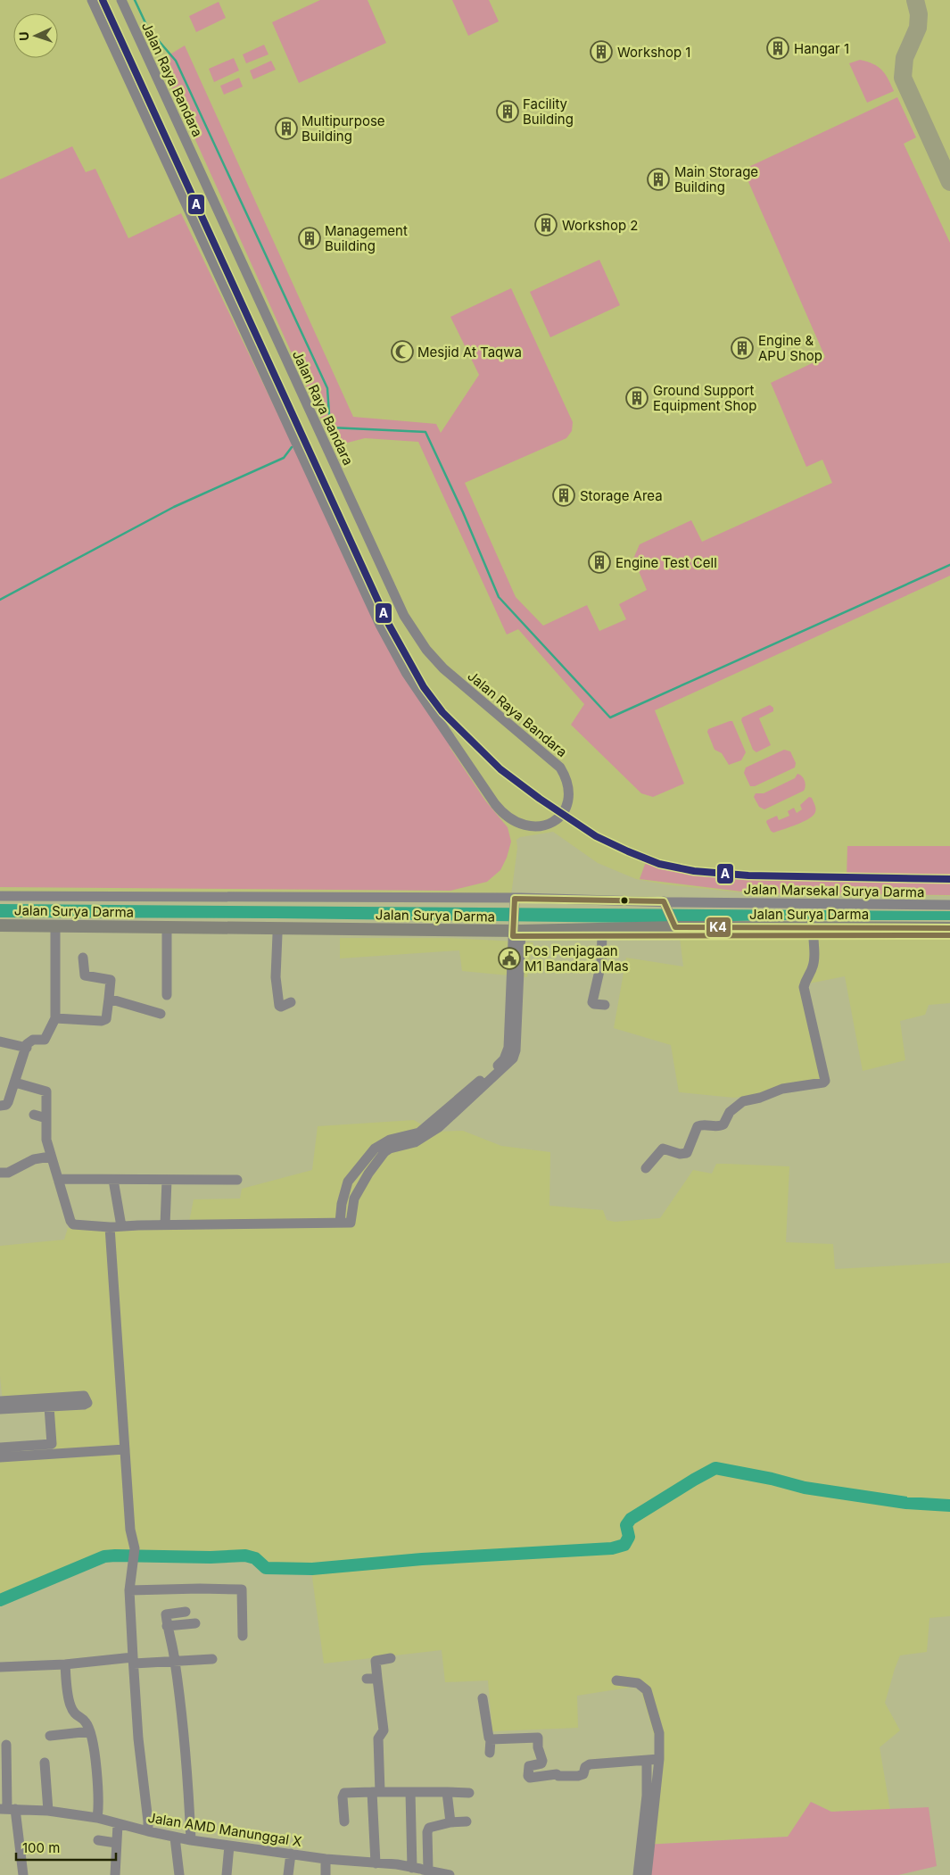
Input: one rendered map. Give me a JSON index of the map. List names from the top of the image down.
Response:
{
  "streets": {
    "main road": ["Jalan Surya Darma"],
    "street": ["Jalan Raya Bandara", "Jalan Marsekal Surya Darma", "Jalan AMD Manunggal X"]
  },
  "places": {
    "building": [
      "Hangar 1",
      "Workshop 1",
      "Facility Building",
      "Multipurpose Building",
      "Main Storage Building",
      "Workshop 2",
      "Management Building",
      "Engine & APU Shop",
      "Ground Support Equipment Shop",
      "Storage Area",
      "Engine Test Cell"
    ],
    "mosque": ["Mesjid At Taqwa"],
    "public building": ["Pos Penjagaan M1 Bandara Mas"]
  },
  "lines": ["transit line A", "transit line K4"],
  "scale_bar": "100 m",
  "north": "left"
}
